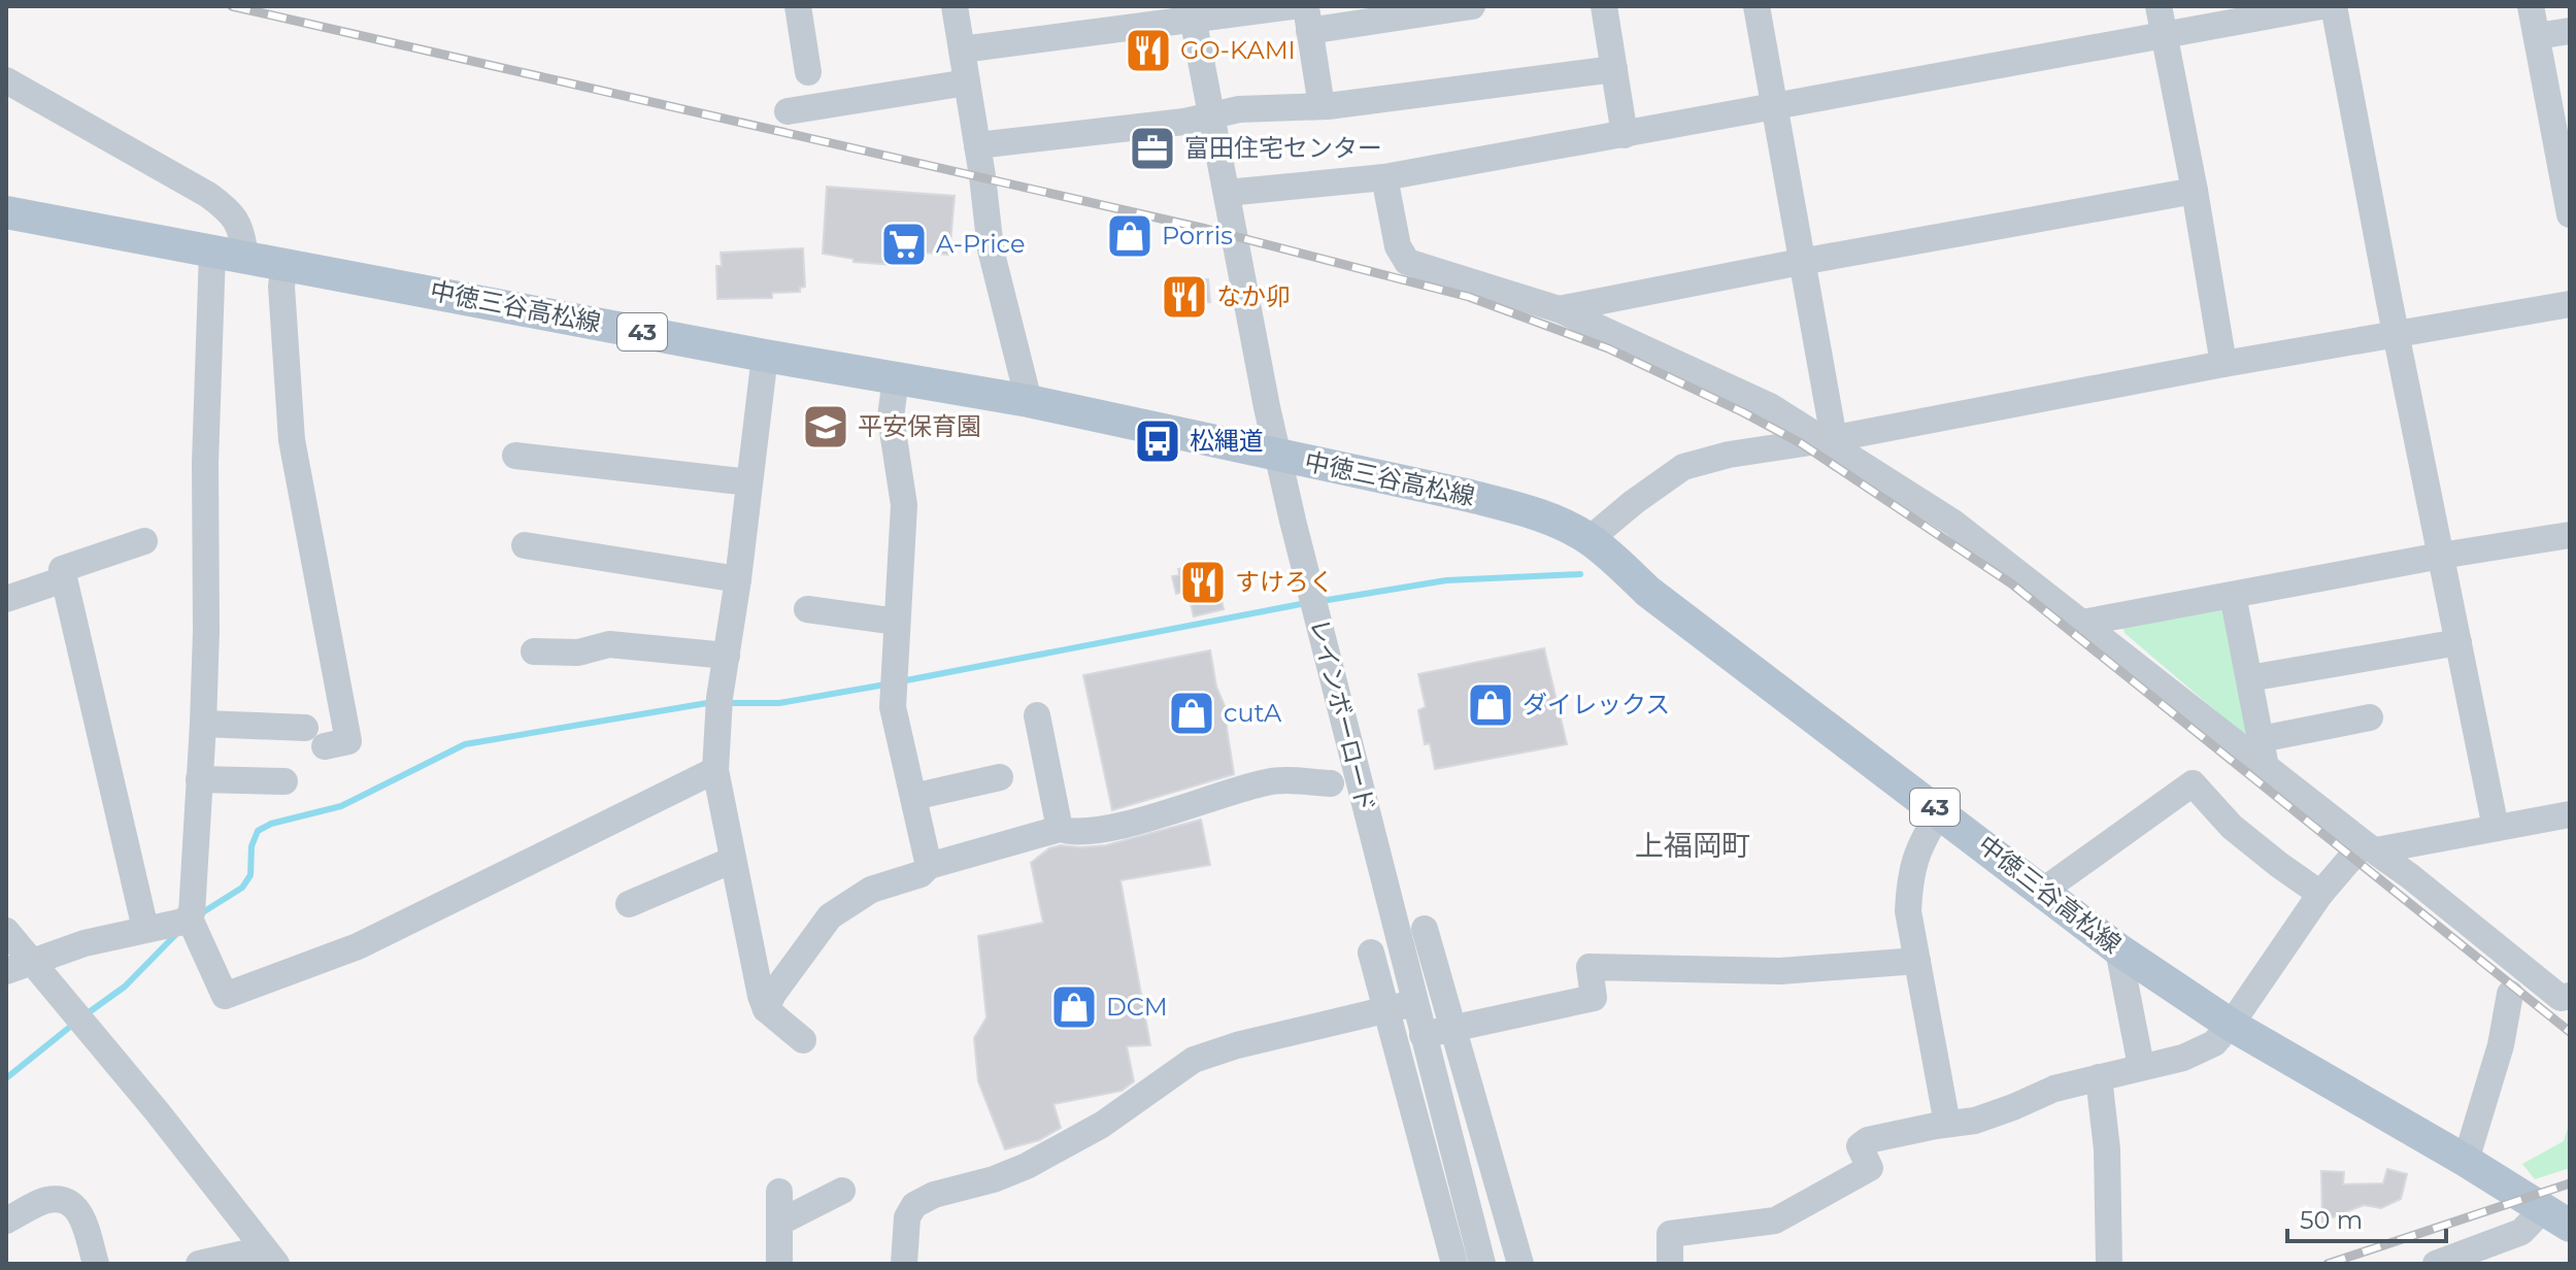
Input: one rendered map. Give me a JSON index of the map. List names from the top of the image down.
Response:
{
  "streets": {
    "main road": ["中徳三谷高松線", "43"],
    "street": ["レインボーロード"]
  },
  "crossings": [
    ["中徳三谷高松線", "レインボーロード"]
  ],
  "districts": ["上福岡町"],
  "places": {
    "restaurant": ["GO-KAMI", "なか卯", "すけろく"],
    "office": ["富田住宅センター"],
    "shop": [
      "Porris",
      "ダイレックス",
      "cutA",
      "DCM"
    ],
    "supermarket": ["A-Price"],
    "school or university": ["平安保育園"],
    "bus stop": ["松縄道"]
  },
  "scale_bar": "50 m"
}
